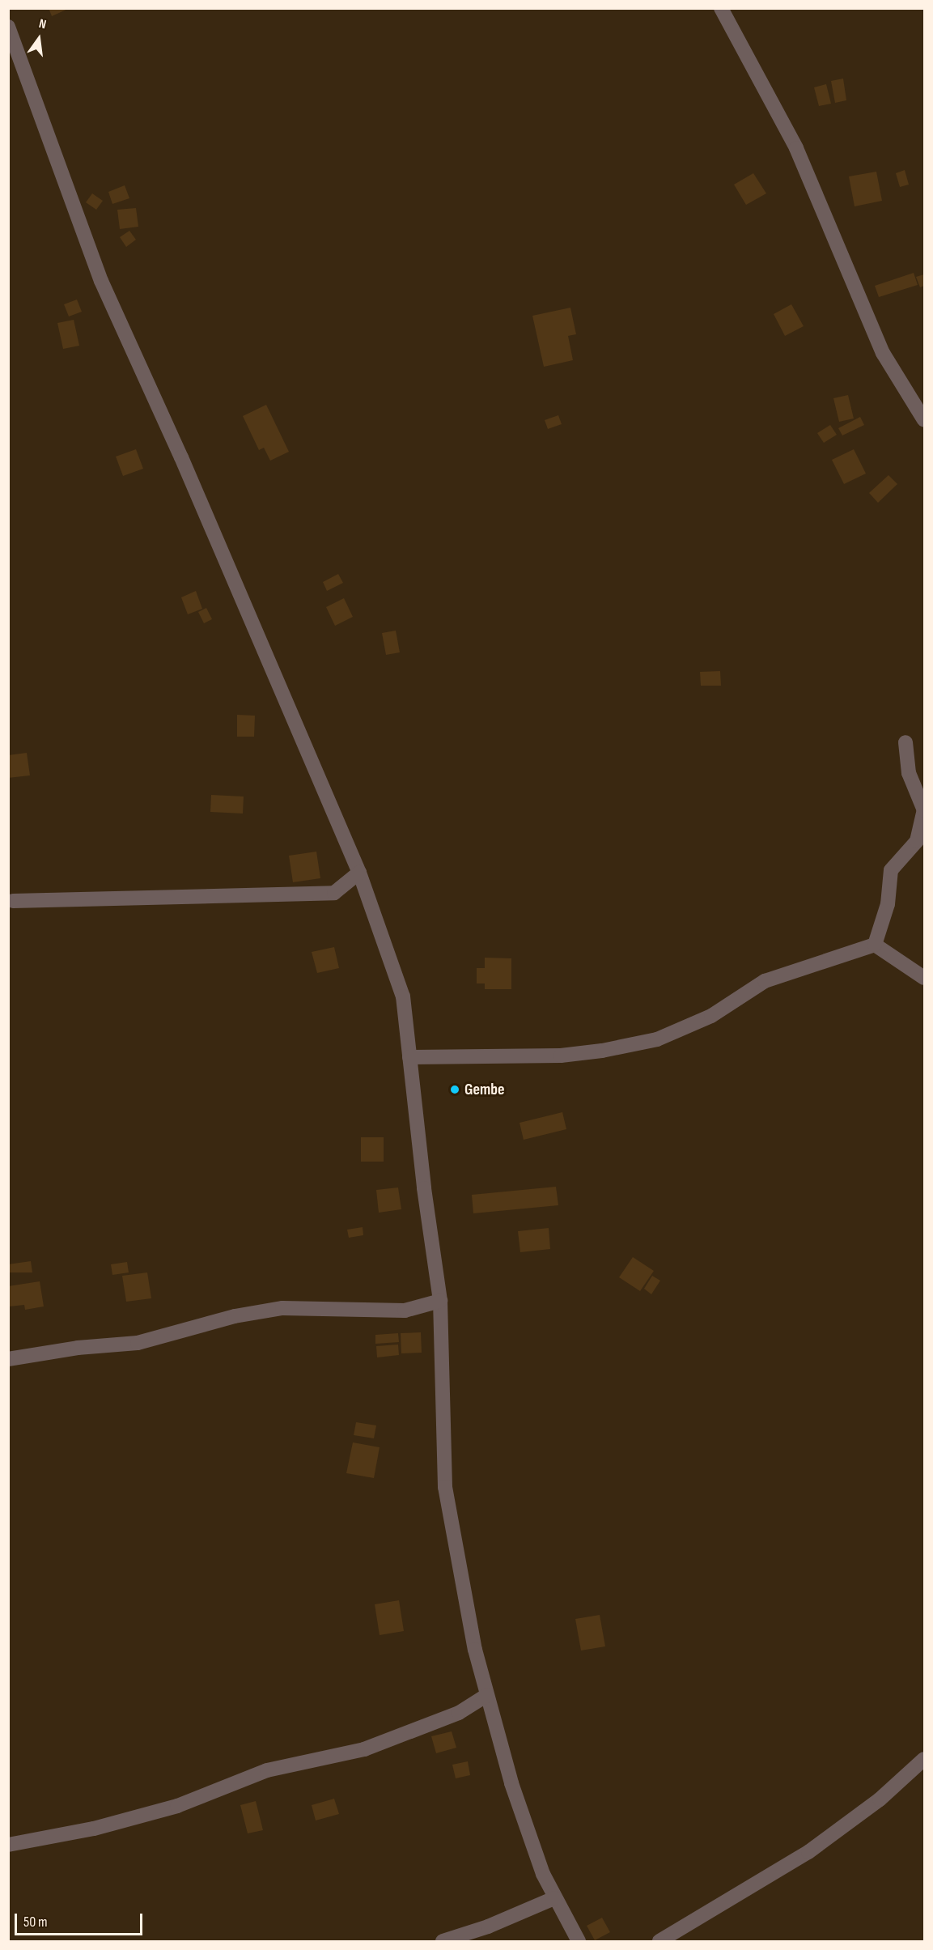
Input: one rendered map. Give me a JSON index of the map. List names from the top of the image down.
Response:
{
  "places": ["Gembe"],
  "scale_bar": "50 m",
  "north": "top"
}
